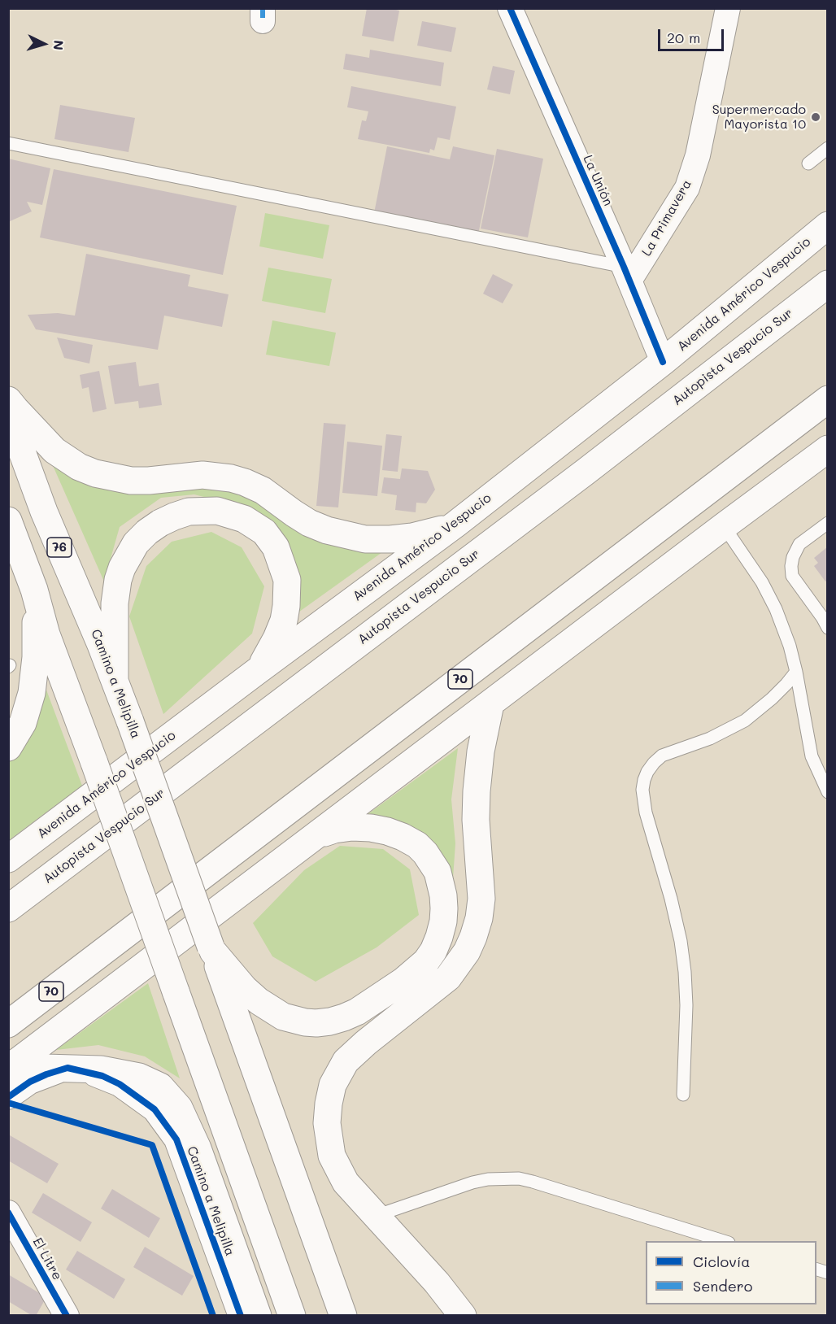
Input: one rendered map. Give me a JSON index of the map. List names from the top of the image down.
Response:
{
  "streets": {
    "main road": [
      "Avenida Américo Vespucio",
      "Autopista Vespucio Sur",
      "76",
      "70",
      "Camino a Melipilla"
    ],
    "street": ["La Unión", "La Primavera", "El Litre"]
  },
  "crossings": [
    ["La Unión", "La Primavera"],
    ["La Unión", "Avenida Américo Vespucio"]
  ],
  "places": ["Supermercado Mayorista 10"],
  "legend": ["Ciclovía", "Sendero"],
  "scale_bar": "20 m",
  "north": "right"
}
